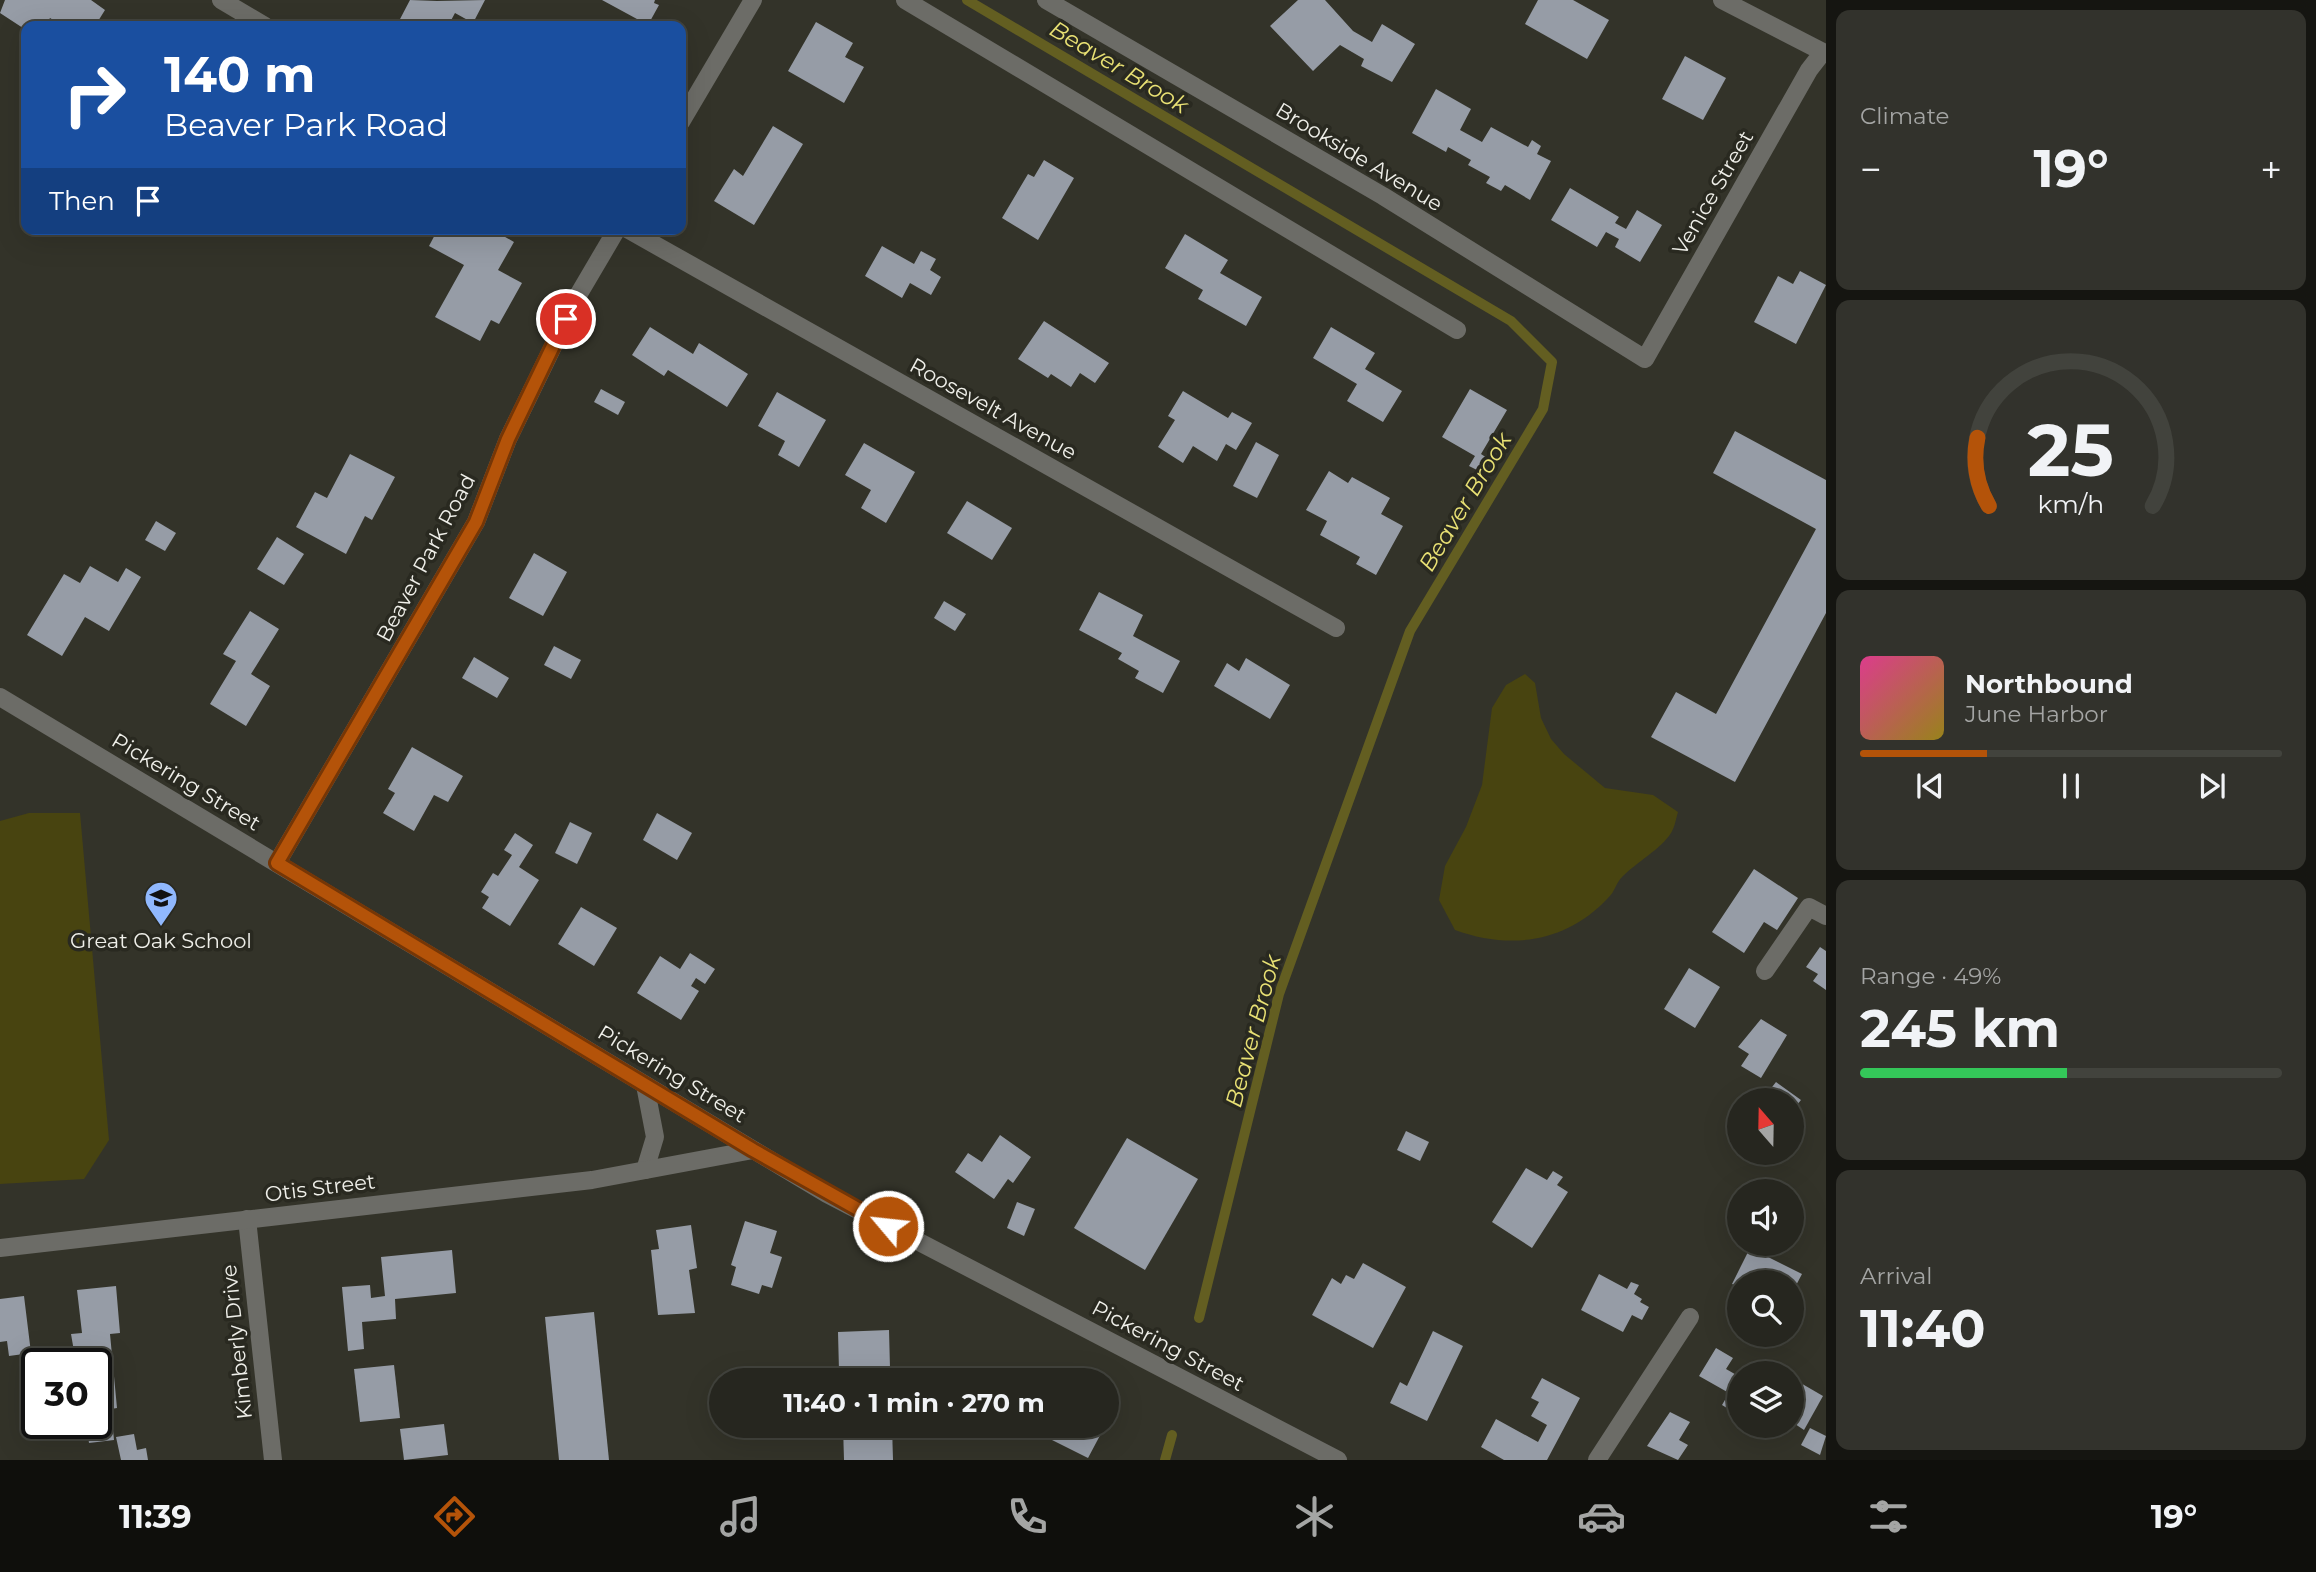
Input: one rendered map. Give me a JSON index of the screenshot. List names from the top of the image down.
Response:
{
  "streets": {
    "street": [
      "Brookside Avenue",
      "Venice Street",
      "Roosevelt Avenue",
      "Beaver Park Road",
      "Pickering Street",
      "Otis Street",
      "Kimberly Drive"
    ]
  },
  "crossings": [
    ["Brookside Avenue", "Venice Street"],
    ["Beaver Park Road", "Pickering Street"],
    ["Pickering Street", "Otis Street"],
    ["Otis Street", "Kimberly Drive"]
  ],
  "water": ["Beaver Brook"],
  "places": {
    "school or university": ["Great Oak School"]
  },
  "north": "top",
  "page": {
    "tile": [
      "Climate",
      ["Range · 49%", "245 km"],
      ["Arrival", "11:40"]
    ],
    "turn": ["140 m", "Beaver Park Road"],
    "heat": ["−", "19°", "+"],
    "then": "Then",
    "song": ["Northbound", "June Harbor"],
    "limit": "30",
    "trip": "11:40 · 1 min · 270 m",
    "tabs": ["11:39", "19°"],
    "gauge": ["25", "km/h"]
  }
}
